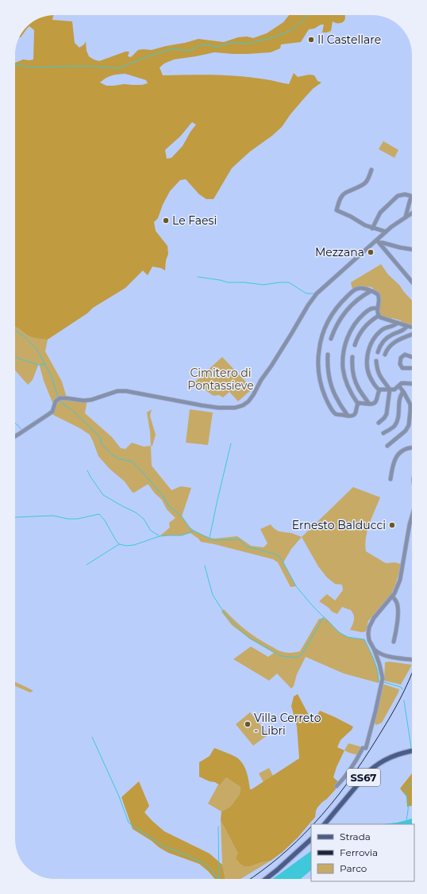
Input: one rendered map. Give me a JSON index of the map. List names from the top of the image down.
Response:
{
  "streets": {
    "main road": ["SS67"]
  },
  "parks": ["Cimitero di Pontassieve"],
  "places": [
    "Il Castellare",
    "Le Faesi",
    "Mezzana",
    "Ernesto Balducci",
    "Villa Cerreto - Libri"
  ],
  "legend": ["Strada", "Ferrovia", "Parco"]
}
